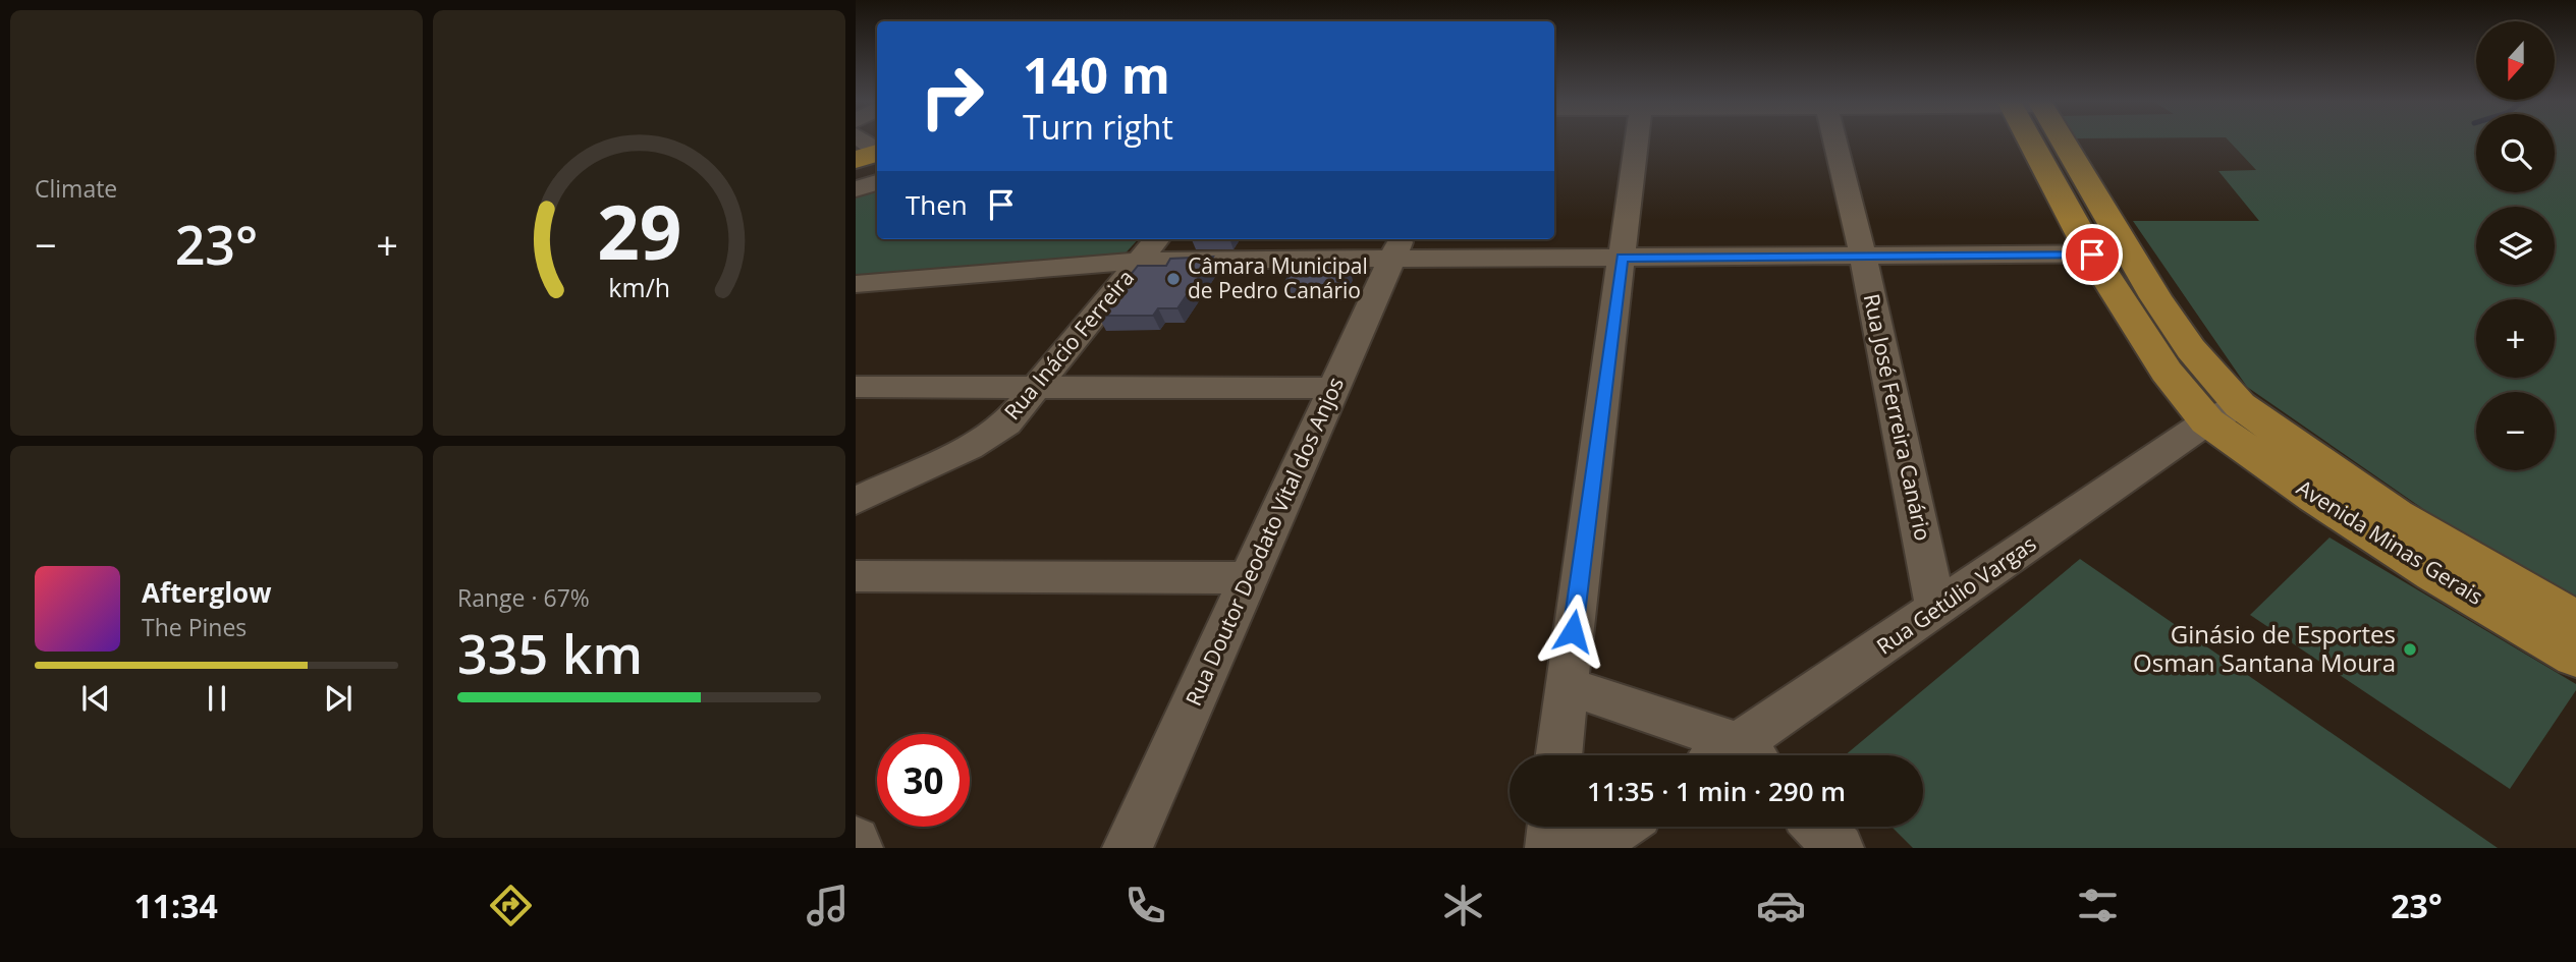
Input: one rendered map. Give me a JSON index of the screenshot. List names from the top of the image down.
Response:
{
  "streets": {
    "main road": ["Avenida Minas Gerais"],
    "street": [
      "Rua Inácio Ferreira",
      "Rua José Ferreira Canário",
      "Rua Doutor Deodato Vital dos Anjos",
      "Rua Getúlio Vargas"
    ]
  },
  "crossings": [
    ["Rua José Ferreira Canário", "Rua Getúlio Vargas"],
    ["Avenida Minas Gerais", "Rua Getúlio Vargas"]
  ],
  "places": ["Câmara Municipal de Pedro Canário", "Ginásio de Esportes Osman Santana Moura"],
  "north": "bottom",
  "page": {
    "tile": [
      "Climate",
      ["Range · 67%", "335 km"]
    ],
    "map_buttons": ["+", "−"],
    "turn": ["140 m", "Turn right"],
    "then": "Then",
    "heat": ["−", "23°", "+"],
    "song": ["Afterglow", "The Pines"],
    "limit": "30",
    "trip": "11:35 · 1 min · 290 m",
    "tabs": ["11:34", "23°"],
    "gauge": ["29", "km/h"]
  }
}
